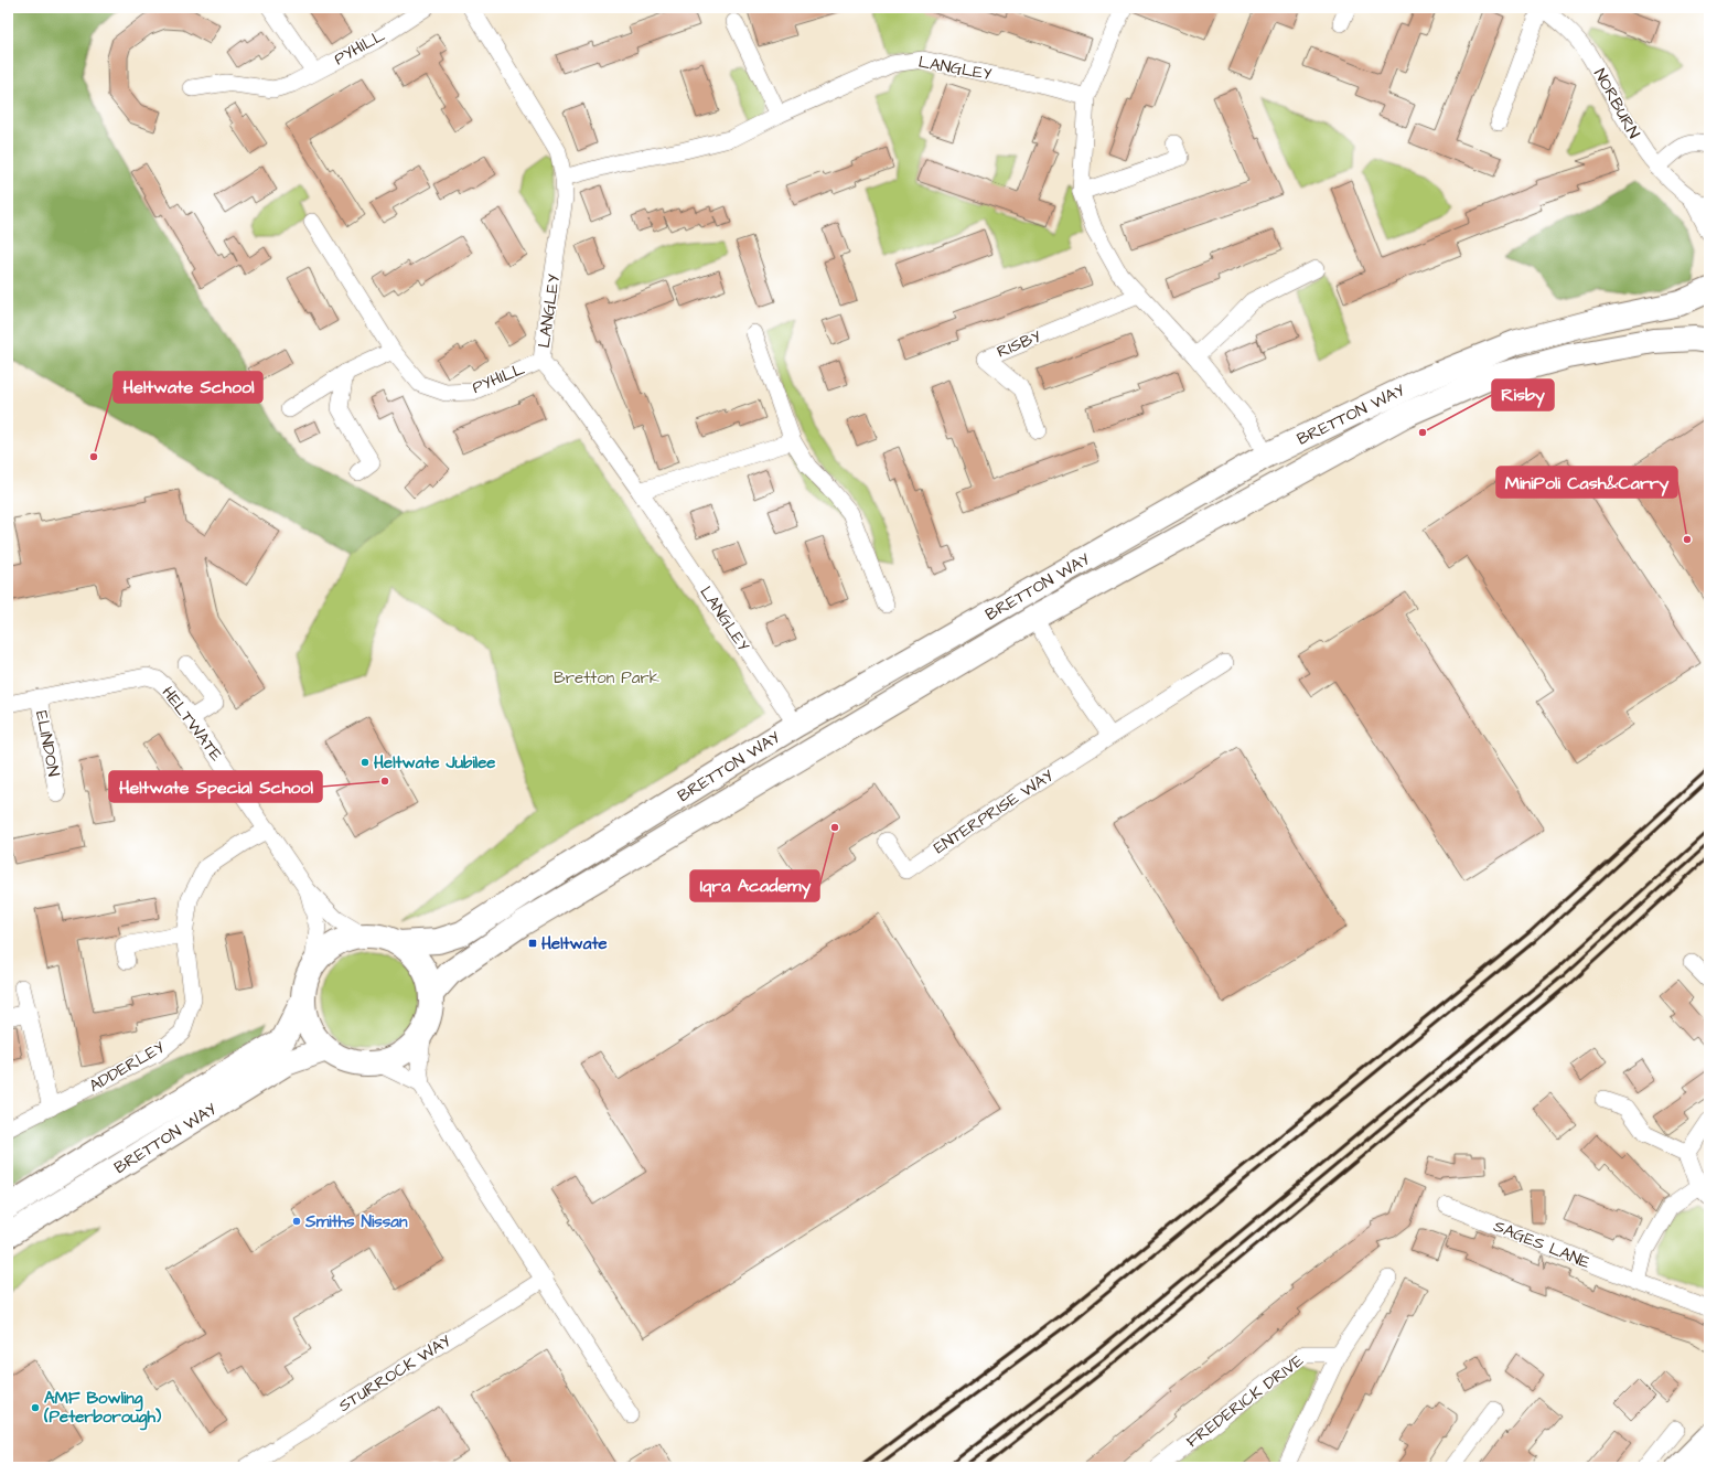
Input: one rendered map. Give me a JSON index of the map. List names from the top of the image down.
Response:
{
  "streets": {
    "main road": ["BRETTON WAY"],
    "street": [
      "PYHILL",
      "LANGLEY",
      "NORBURN",
      "RISBY",
      "HELTWATE",
      "ELINDON",
      "ENTERPRISE WAY",
      "ADDERLEY",
      "SAGES LANE",
      "STURROCK WAY",
      "FREDERICK DRIVE"
    ]
  },
  "crossings": [
    ["PYHILL", "LANGLEY"],
    ["LANGLEY", "BRETTON WAY"],
    ["BRETTON WAY", "HELTWATE"],
    ["HELTWATE", "ELINDON"],
    ["HELTWATE", "ADDERLEY"]
  ],
  "parks": ["Bretton Park"],
  "places": {
    "other": [
      "Risby",
      "Heltwate School",
      "MiniPoli Cash&Carry",
      "Heltwate Jubilee",
      "Heltwate Special School",
      "Iqra Academy",
      "Smiths Nissan",
      "AMF Bowling (Peterborough)"
    ],
    "transit": ["Heltwate"]
  }
}
